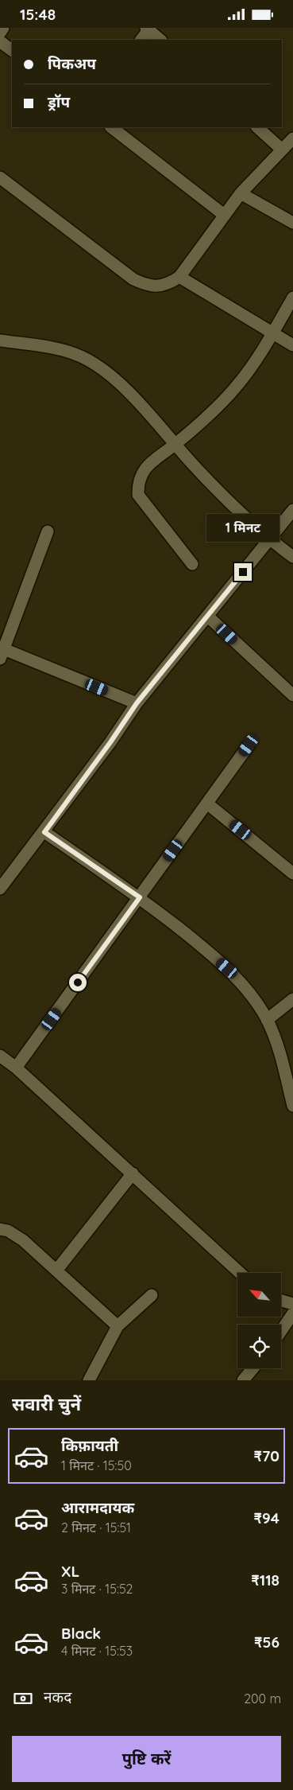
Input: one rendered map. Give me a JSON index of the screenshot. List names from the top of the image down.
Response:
{
  "north": "top left",
  "page": {
    "status": "15:48",
    "banner": ["पिकअप", "ड्रॉप"],
    "bubble": "1 मिनट",
    "heading": "सवारी चुनें",
    "list": [
      {
        "name": "किफ़ायती",
        "note": "1 मिनट · 15:50",
        "value": "₹70"
      },
      {
        "name": "आरामदायक",
        "note": "2 मिनट · 15:51",
        "value": "₹94"
      },
      {
        "name": "XL",
        "note": "3 मिनट · 15:52",
        "value": "₹118"
      },
      {
        "name": "Black",
        "note": "4 मिनट · 15:53",
        "value": "₹56"
      }
    ],
    "pay": ["नकद", "200 m"],
    "buttons": "पुष्टि करें"
  }
}
